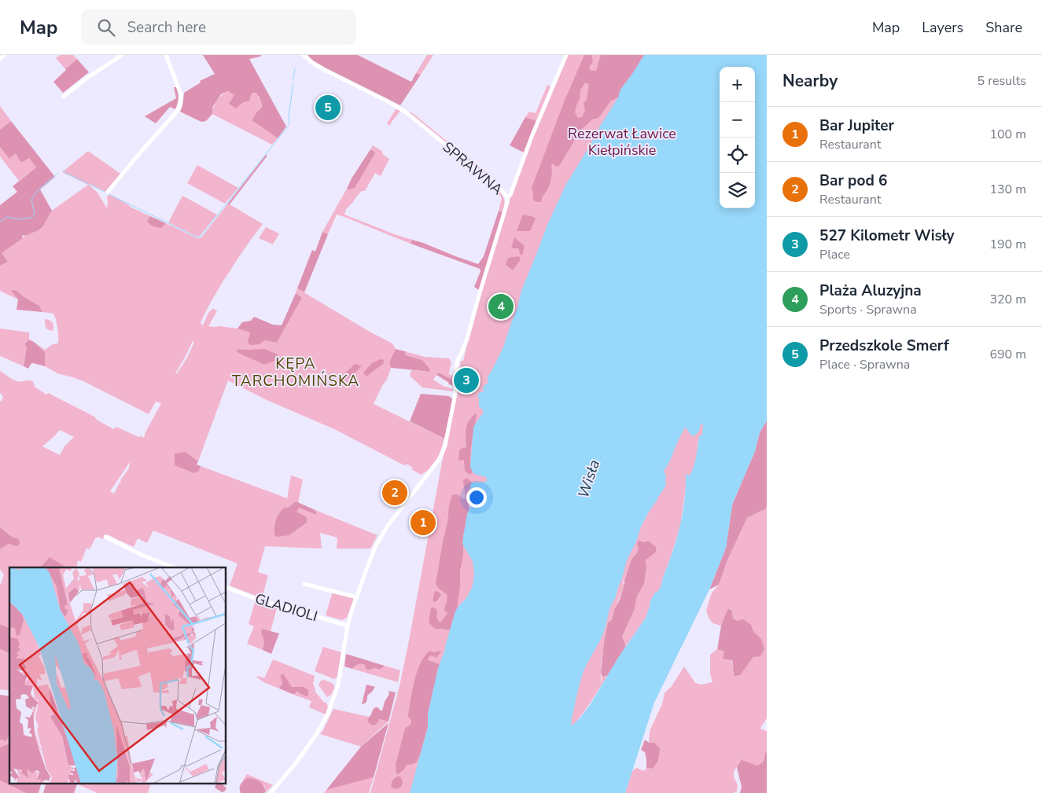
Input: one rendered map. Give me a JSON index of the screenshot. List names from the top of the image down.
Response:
{
  "streets": {
    "street": ["SPRAWNA", "GLADIOLI"]
  },
  "districts": ["KĘPA TARCHOMIŃSKA"],
  "water": ["Wisła"],
  "parks": ["Rezerwat Ławice Kiełpińskie"],
  "page": {
    "header": "Map",
    "search": "Search here",
    "nav": ["Map", "Layers", "Share"],
    "heading": ["Nearby", "5 results"],
    "map_buttons": ["+", "−"],
    "pins": [
      "5",
      "4",
      "3",
      "2",
      "1"
    ],
    "list": [
      {
        "mark": "1",
        "name": "Bar Jupiter",
        "note": "Restaurant",
        "value": "100 m"
      },
      {
        "mark": "2",
        "name": "Bar pod 6",
        "note": "Restaurant",
        "value": "130 m"
      },
      {
        "mark": "3",
        "name": "527 Kilometr Wisły",
        "note": "Place",
        "value": "190 m"
      },
      {
        "mark": "4",
        "name": "Plaża Aluzyjna",
        "note": "Sports · Sprawna",
        "value": "320 m"
      },
      {
        "mark": "5",
        "name": "Przedszkole Smerf",
        "note": "Place · Sprawna",
        "value": "690 m"
      }
    ]
  }
}
